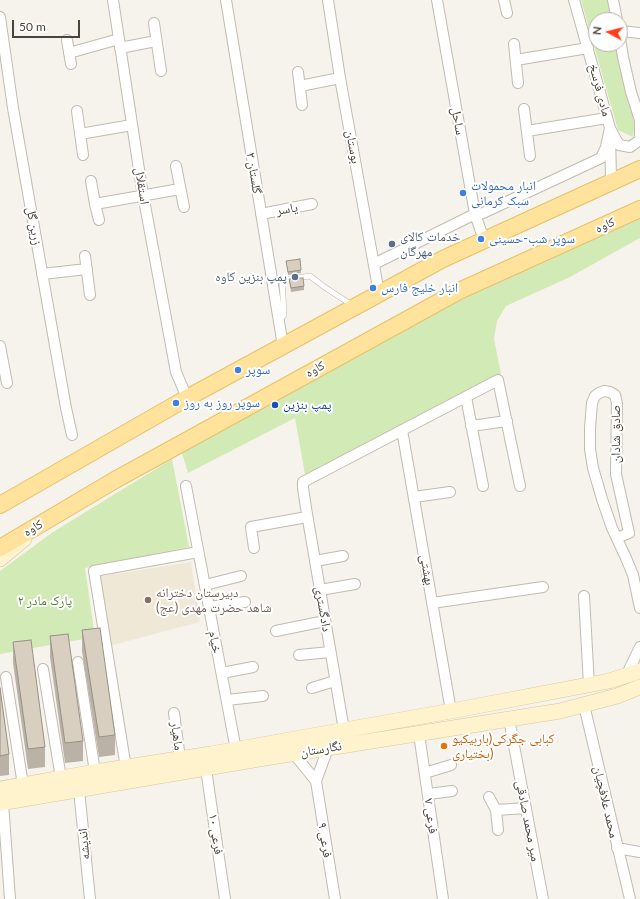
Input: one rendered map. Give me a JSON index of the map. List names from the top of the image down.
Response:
{
  "streets": {
    "main road": ["کاوه", "نگارستان"],
    "street": [
      "مادی فرسخ",
      "ساحل",
      "بوستان",
      "گلستان ۲",
      "استقلال",
      "یاسر",
      "زرین گل",
      "صادق شادان",
      "بهشتی",
      "دادگستری",
      "خیام",
      "ماهیار",
      "محمد علافچیان",
      "فرعی ۷",
      "میر محمد صادقی",
      "فرعی ۱۰",
      "فرعی ۹",
      "اندیشه"
    ]
  },
  "crossings": [
    ["گلستان ۲", "یاسر"],
    ["بهشتی", "دادگستری"],
    ["بهشتی", "نگارستان"],
    ["دادگستری", "نگارستان"],
    ["خیام", "نگارستان"],
    ["ماهیار", "نگارستان"],
    ["نگارستان", "محمد علافچیان"],
    ["نگارستان", "فرعی ۷"],
    ["نگارستان", "میر محمد صادقی"],
    ["نگارستان", "فرعی ۱۰"],
    ["نگارستان", "اندیشه"]
  ],
  "parks": ["پارک مادر ۲"],
  "places": [
    "انبار محمولات سبک کرمانی",
    "سوپر شب-حسینی",
    "خدمات کالای مهرگان",
    "پمپ بنزین کاوه",
    "انبار خلیج فارس",
    "سوپر",
    "سوپر روز به روز",
    "پمپ بنزین",
    "دبیرستان دخترانه شاهد حضرت مهدی (عج)",
    "کبابی جگرکی(باربیکیو بختیاری)"
  ],
  "scale_bar": "50 m",
  "north": "left"
}
